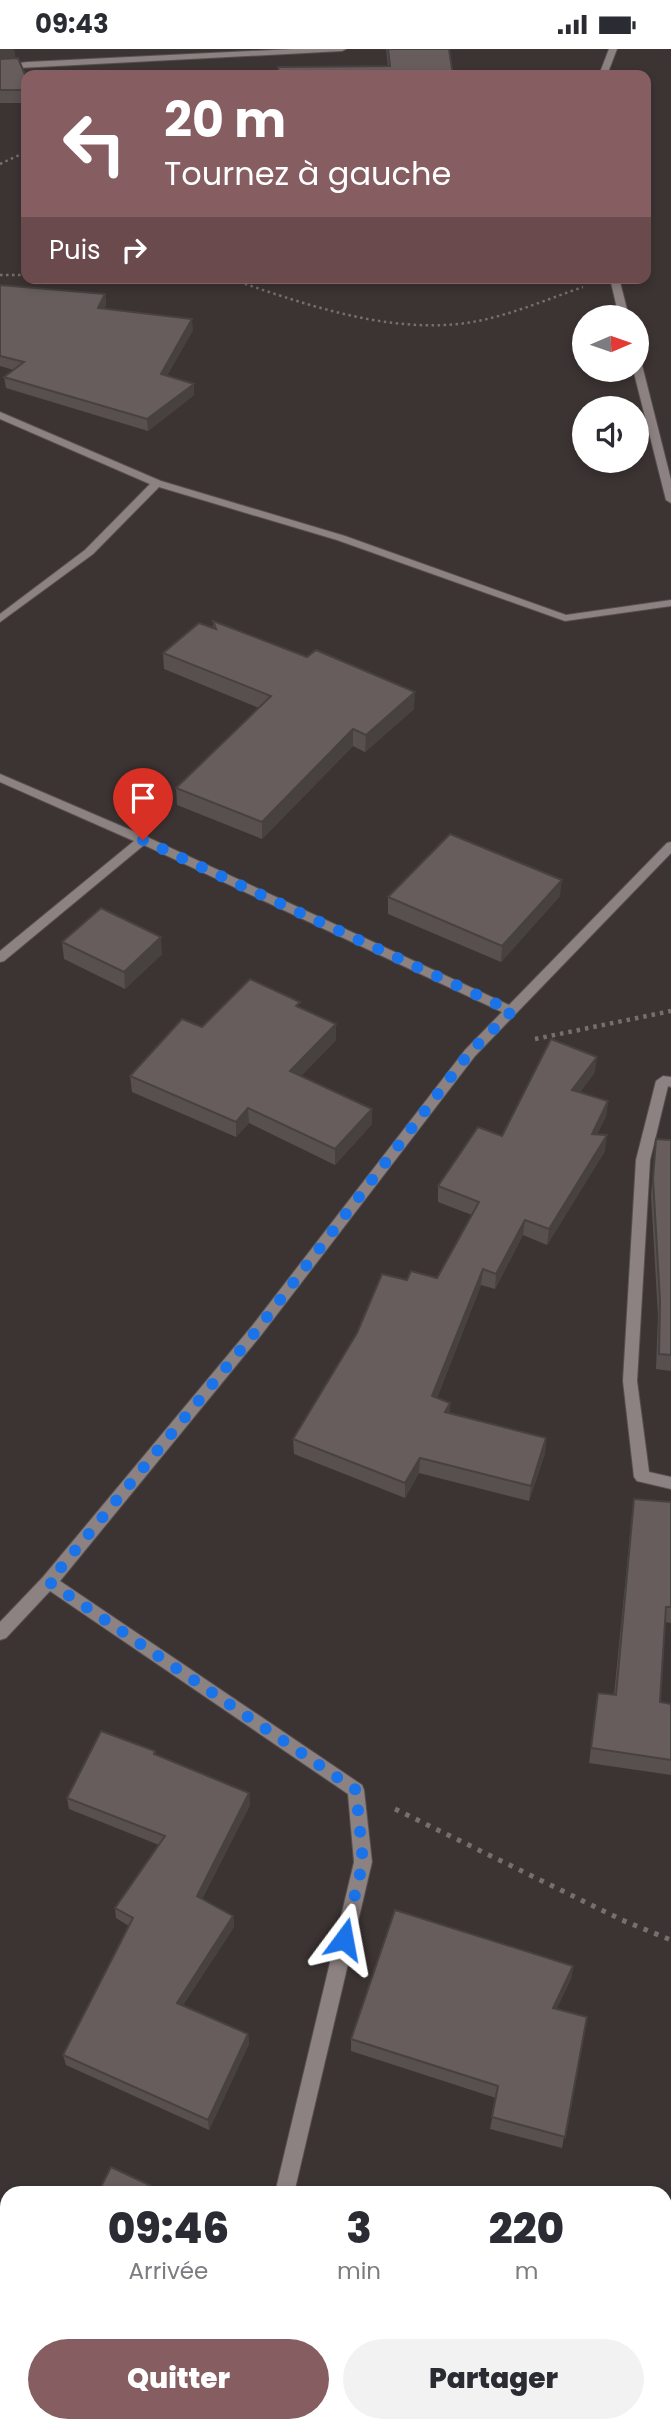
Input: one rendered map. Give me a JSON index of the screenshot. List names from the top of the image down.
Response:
{
  "north": "right",
  "page": {
    "status": "09:43",
    "turn": ["20 m", "Tournez à gauche"],
    "then": "Puis",
    "eta": [
      "09:46",
      "Arrivée",
      "3",
      "min",
      "220",
      "m"
    ],
    "buttons": ["Quitter", "Partager"]
  }
}
